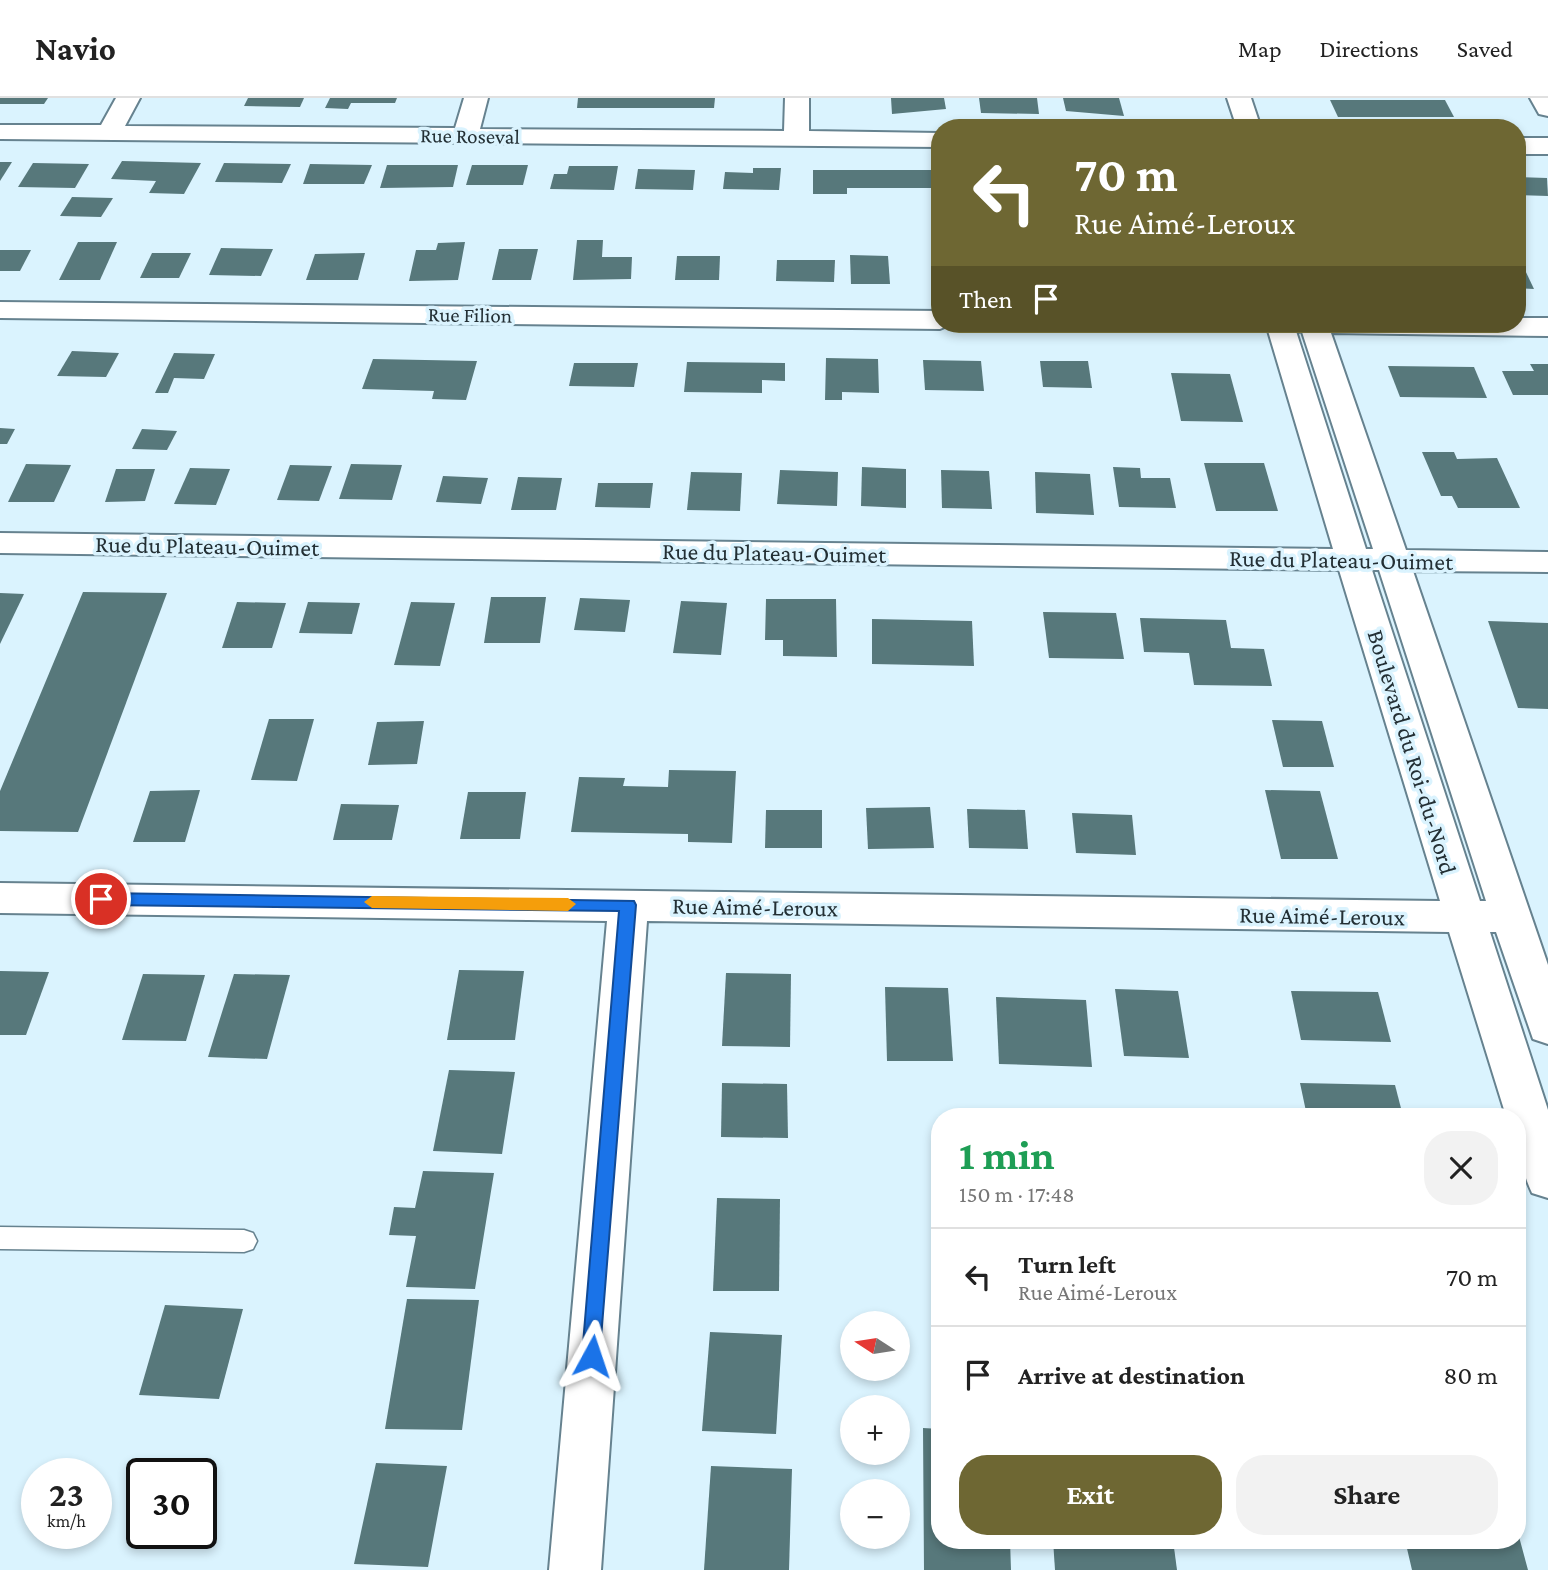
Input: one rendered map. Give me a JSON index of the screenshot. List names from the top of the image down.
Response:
{
  "streets": {
    "street": [
      "Rue Roseval",
      "Rue Filion",
      "Rue du Plateau-Ouimet",
      "Boulevard du Roi-du-Nord",
      "Rue Aimé-Leroux"
    ]
  },
  "crossings": [
    ["Rue du Plateau-Ouimet", "Boulevard du Roi-du-Nord"],
    ["Boulevard du Roi-du-Nord", "Rue Aimé-Leroux"]
  ],
  "north": "left",
  "page": {
    "header": "Navio",
    "nav": ["Map", "Directions", "Saved"],
    "turn": ["70 m", "Rue Aimé-Leroux"],
    "then": "Then",
    "heading": ["1 min", "150 m · 17:48"],
    "list": [
      {
        "name": "Turn left",
        "note": "Rue Aimé-Leroux",
        "value": "70 m"
      },
      {
        "name": "Arrive at destination",
        "value": "80 m"
      }
    ],
    "map_buttons": ["+", "−"],
    "buttons": ["Exit", "Share"],
    "speed": "23 km/h",
    "limit": "30"
  }
}
